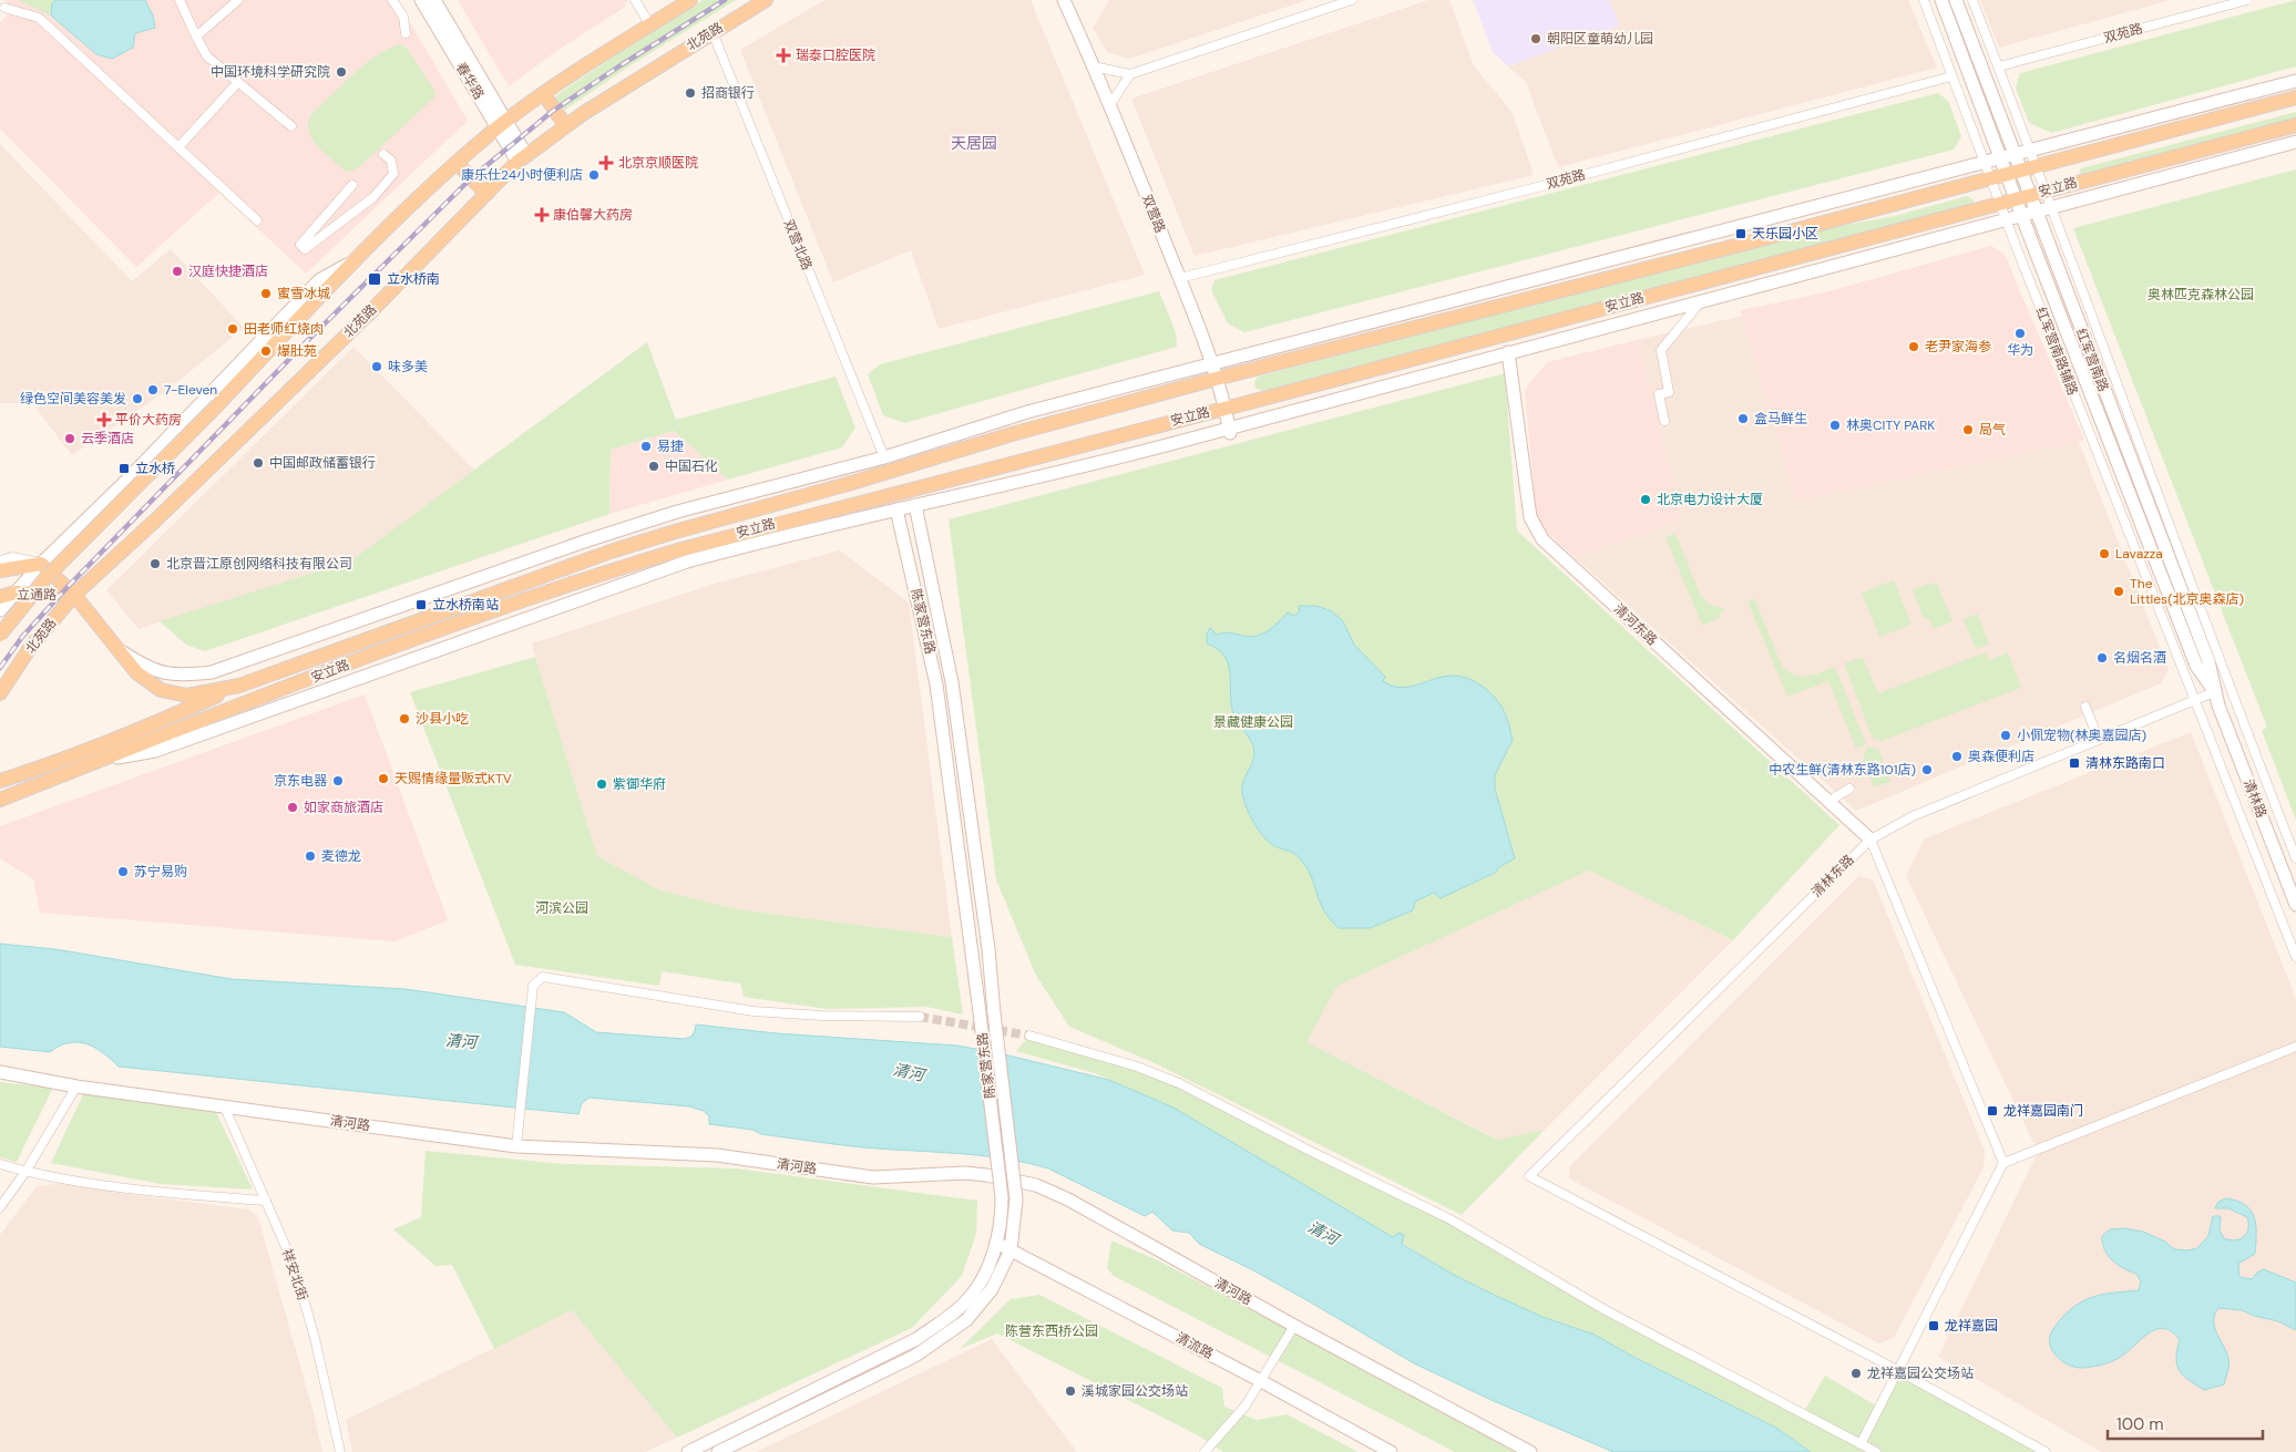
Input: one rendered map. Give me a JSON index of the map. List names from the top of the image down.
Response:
{
  "streets": {
    "main road": ["北苑路", "安立路", "立通路"],
    "street": [
      "双苑路",
      "春华路",
      "双营路",
      "双营北路",
      "红军营南路辅路",
      "红军营南路",
      "陈家营东路",
      "清河东路",
      "清林路",
      "清林东路",
      "清河路",
      "祥安北街",
      "清流路"
    ]
  },
  "crossings": [
    ["双苑路", "双营路"],
    ["双苑路", "红军营南路辅路"],
    ["北苑路", "春华路"],
    ["北苑路", "安立路"],
    ["北苑路", "双营北路"],
    ["北苑路", "立通路"],
    ["安立路", "双营路"],
    ["安立路", "双营北路"],
    ["安立路", "红军营南路辅路"],
    ["安立路", "红军营南路"],
    ["安立路", "立通路"],
    ["安立路", "陈家营东路"],
    ["安立路", "清河东路"],
    ["红军营南路辅路", "清林东路"],
    ["红军营南路", "清林路"],
    ["红军营南路", "清林东路"],
    ["陈家营东路", "清流路"],
    ["清河东路", "清林东路"],
    ["清林路", "清林东路"],
    ["清河路", "祥安北街"]
  ],
  "districts": ["天居园"],
  "water": ["清河"],
  "parks": [
    "奥林匹克森林公园",
    "景藏健康公园",
    "河滨公园",
    "陈营东西桥公园"
  ],
  "places": {
    "other": [
      "朝阳区童萌幼儿园",
      "中国环境科学研究院",
      "招商银行",
      "康乐仕24小时便利店",
      "汉庭快捷酒店",
      "蜜雪冰城",
      "田老师红烧肉",
      "华为",
      "老尹家海参",
      "爆肚苑",
      "味多美",
      "7-Eleven",
      "绿色空间美容美发",
      "盒马鲜生",
      "林奥CITY PARK",
      "局气",
      "云季酒店",
      "易捷",
      "中国邮政储蓄银行",
      "中国石化",
      "北京电力设计大厦",
      "Lavazza",
      "北京晋江原创网络科技有限公司",
      "The Littles(北京奥森店)",
      "名烟名酒",
      "沙县小吃",
      "小佩宠物(林奥嘉园店)",
      "奥森便利店",
      "中农生鲜(清林东路101店)",
      "天赐情缘量贩式KTV",
      "京东电器",
      "紫御华府",
      "如家商旅酒店",
      "麦德龙",
      "苏宁易购",
      "龙祥嘉园公交场站",
      "溪城家园公交场站"
    ],
    "health": [
      "瑞泰口腔医院",
      "北京京顺医院",
      "康伯馨大药房",
      "平价大药房"
    ],
    "transit": [
      "天乐园小区",
      "立水桥南",
      "立水桥",
      "立水桥南站",
      "清林东路南口",
      "龙祥嘉园南门",
      "龙祥嘉园"
    ]
  },
  "scale_bar": "100 m"
}
